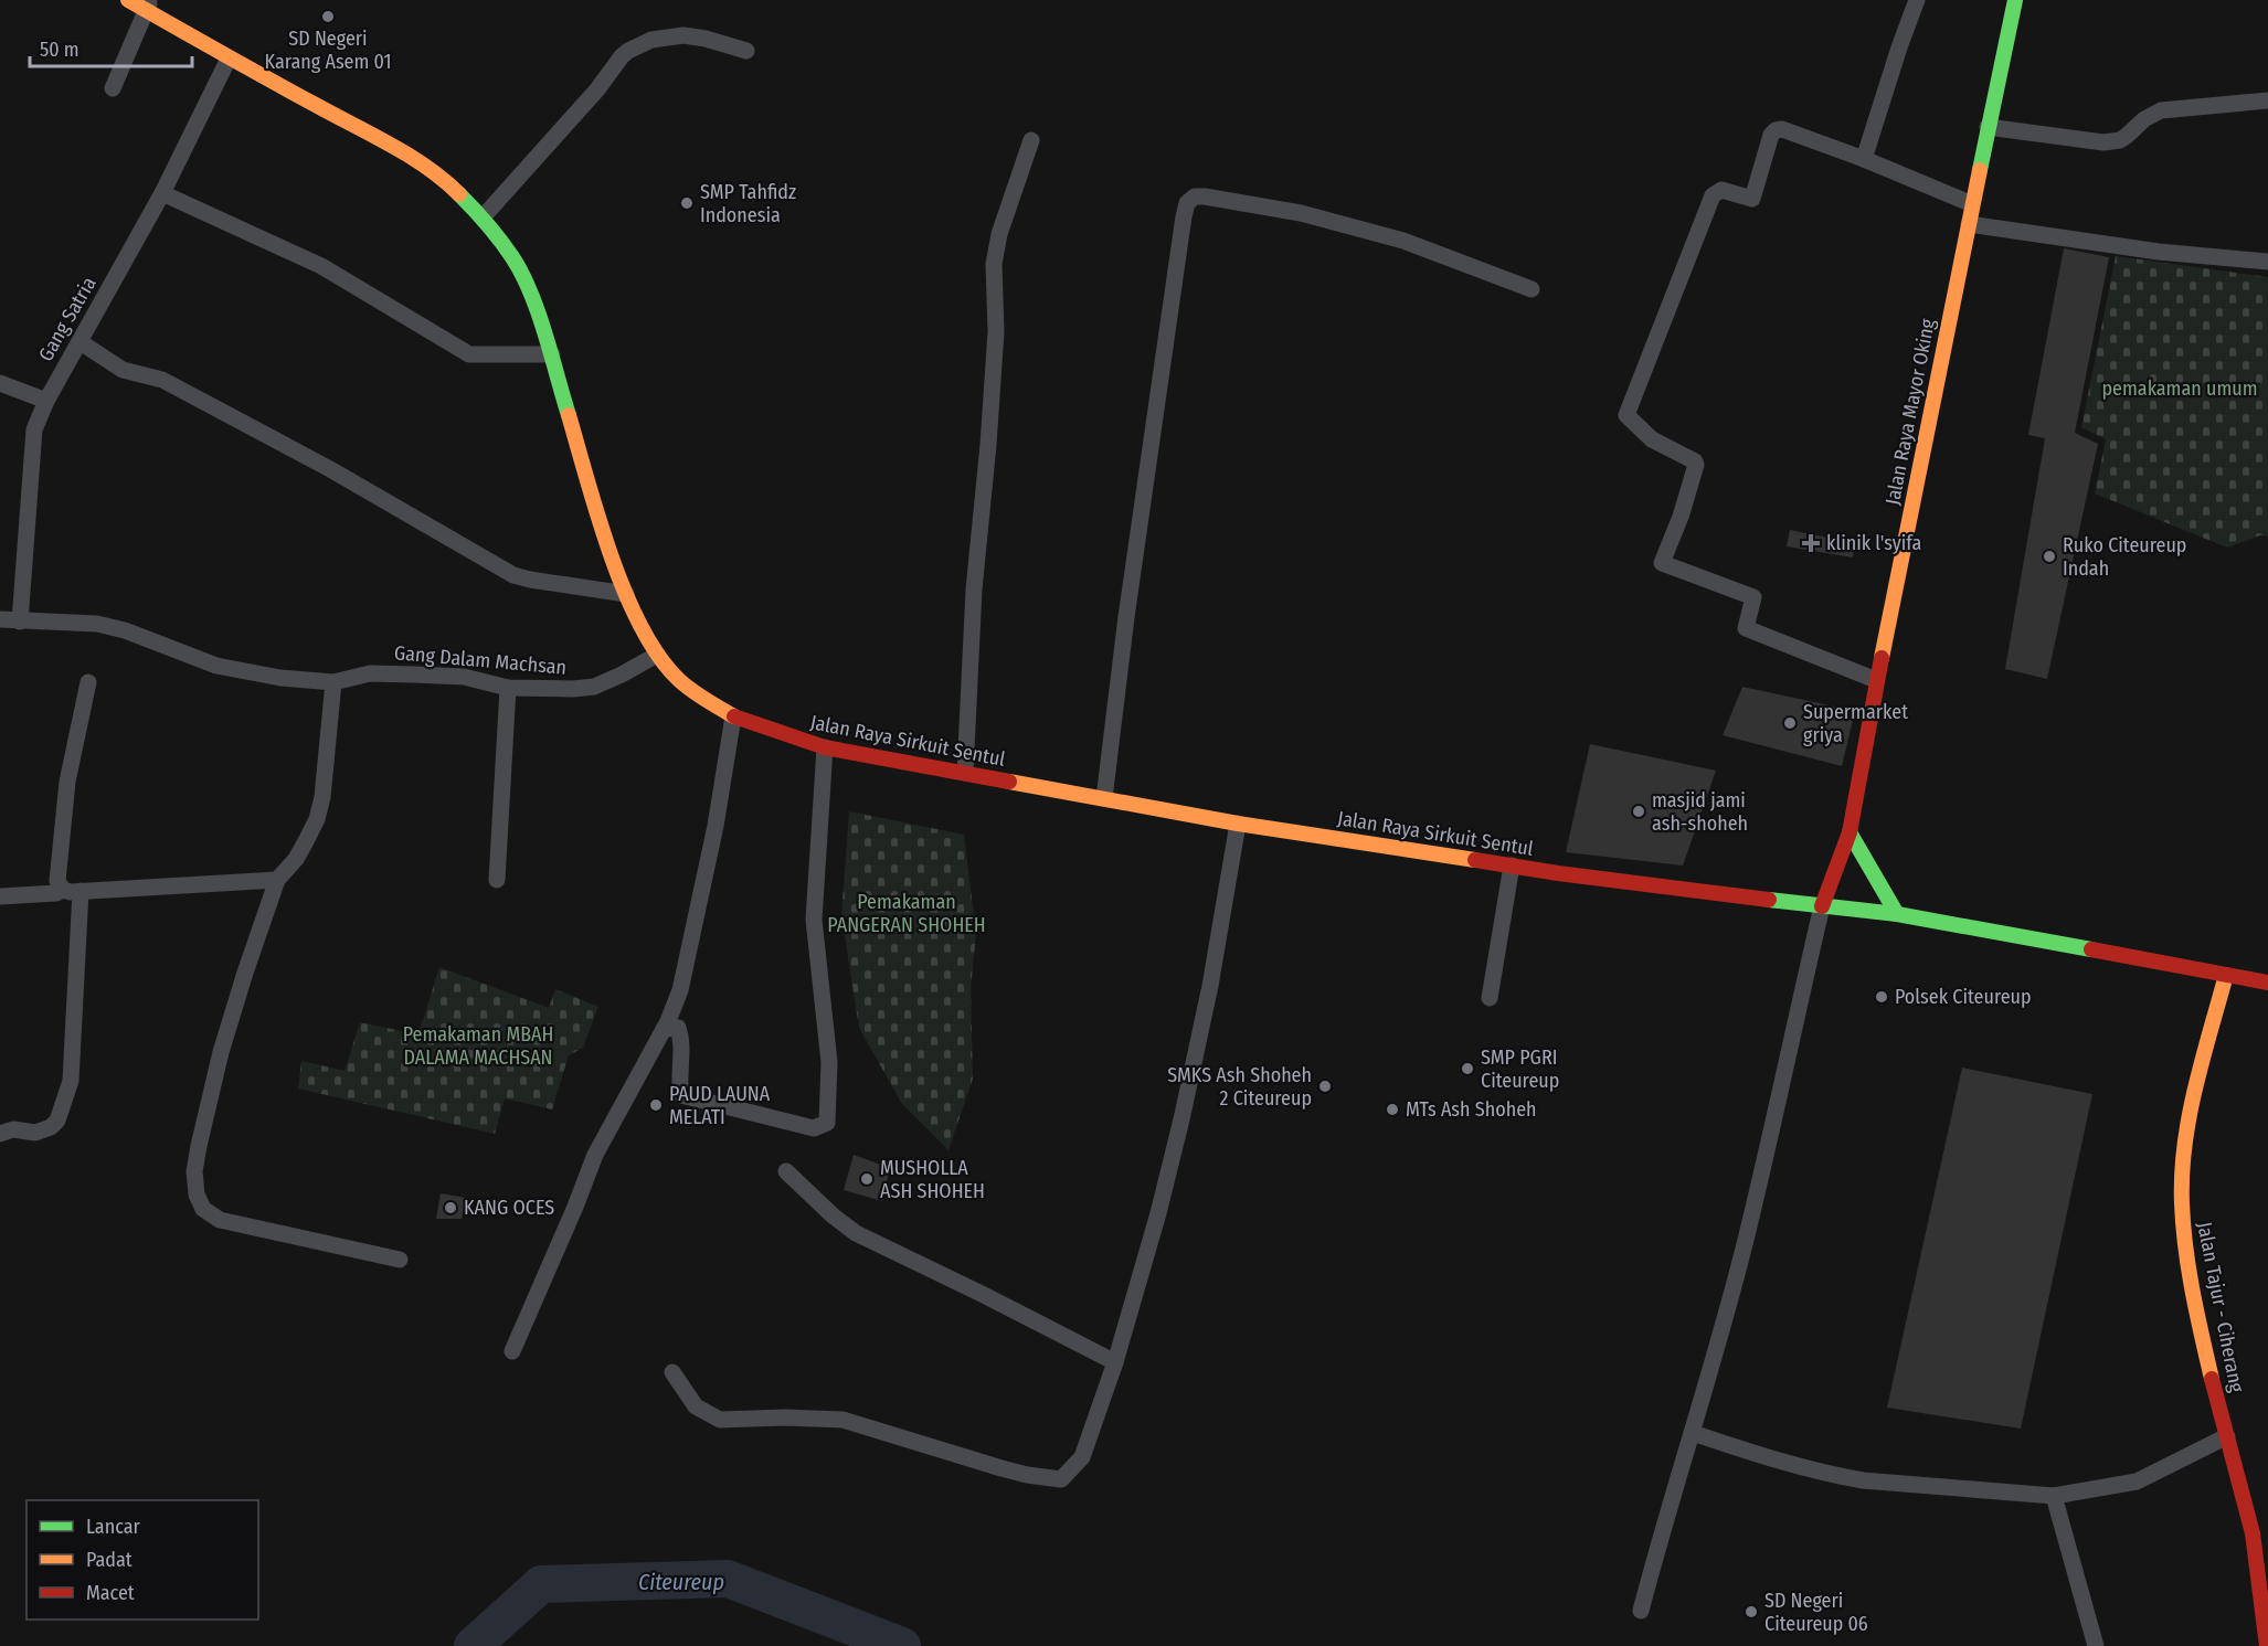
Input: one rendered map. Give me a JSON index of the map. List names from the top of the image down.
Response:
{
  "streets": {
    "main road": ["Jalan Raya Mayor Oking", "Jalan Raya Sirkuit Sentul", "Jalan Tajur - Ciherang"],
    "street": ["Gang Satria", "Gang Dalam Machsan"]
  },
  "crossings": [
    ["Gang Satria", "Gang Dalam Machsan"],
    ["Gang Satria", "Jalan Raya Sirkuit Sentul"],
    ["Jalan Raya Mayor Oking", "Jalan Raya Sirkuit Sentul"],
    ["Gang Dalam Machsan", "Jalan Raya Sirkuit Sentul"],
    ["Jalan Raya Sirkuit Sentul", "Jalan Tajur - Ciherang"]
  ],
  "water": ["Citeureup"],
  "parks": ["pemakaman umum", "Pemakaman PANGERAN SHOHEH", "Pemakaman MBAH DALAMA MACHSAN"],
  "places": {
    "other": [
      "SD Negeri Karang Asem 01",
      "SMP Tahfidz Indonesia",
      "Ruko Citeureup Indah",
      "Supermarket griya",
      "masjid jami ash-shoheh",
      "Polsek Citeureup",
      "SMP PGRI Citeureup",
      "SMKS Ash Shoheh 2 Citeureup",
      "PAUD LAUNA MELATI",
      "MTs Ash Shoheh",
      "MUSHOLLA ASH SHOHEH",
      "KANG OCES",
      "SD Negeri Citeureup 06"
    ],
    "health": ["klinik l'syifa"]
  },
  "legend": ["Lancar", "Padat", "Macet"],
  "scale_bar": "50 m"
}
